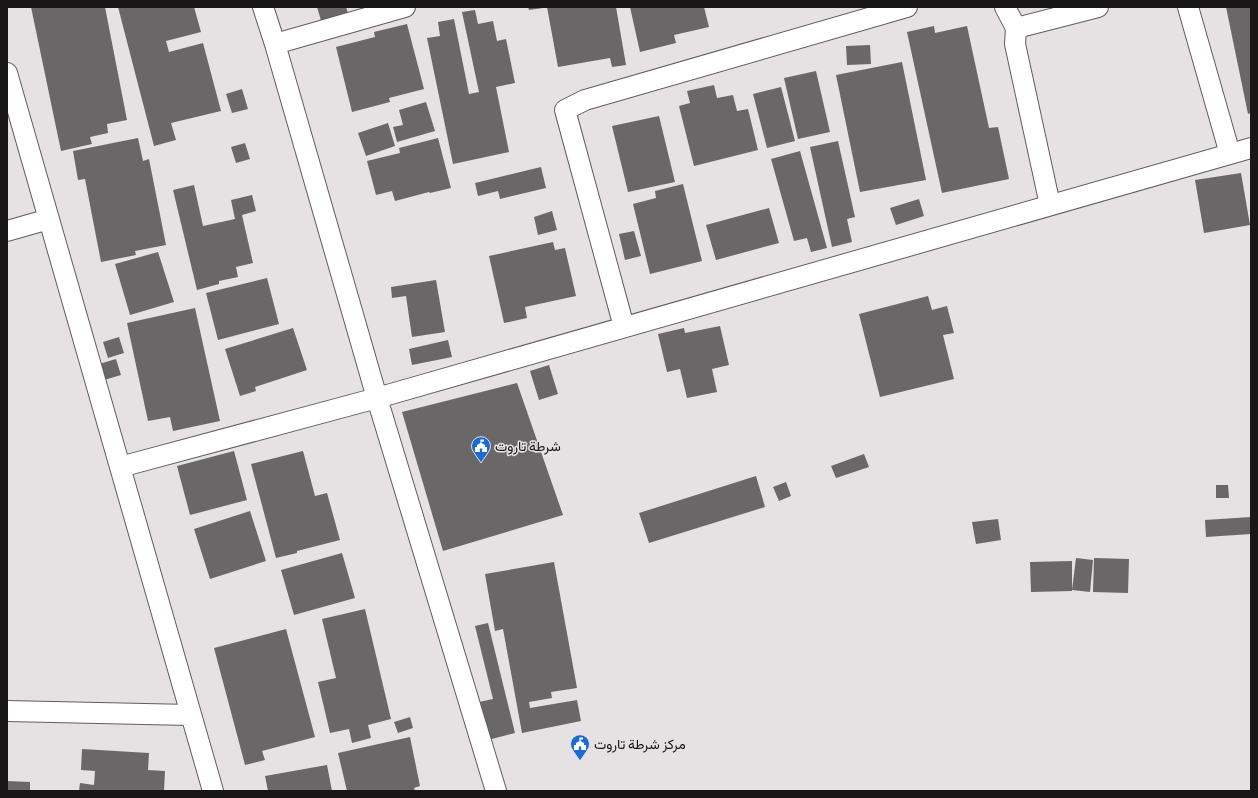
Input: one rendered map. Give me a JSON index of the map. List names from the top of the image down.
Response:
{
  "places": {
    "public building": ["شرطة تاروت", "مركز شرطة تاروت"]
  }
}
